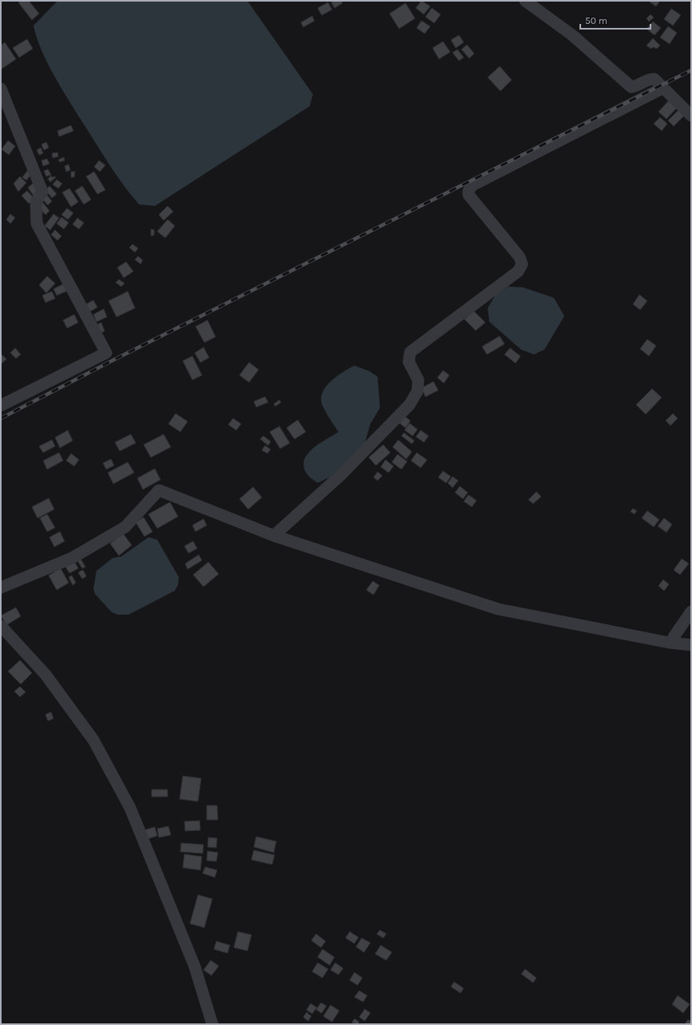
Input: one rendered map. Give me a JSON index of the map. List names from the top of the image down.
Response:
{
  "scale_bar": "50 m"
}
